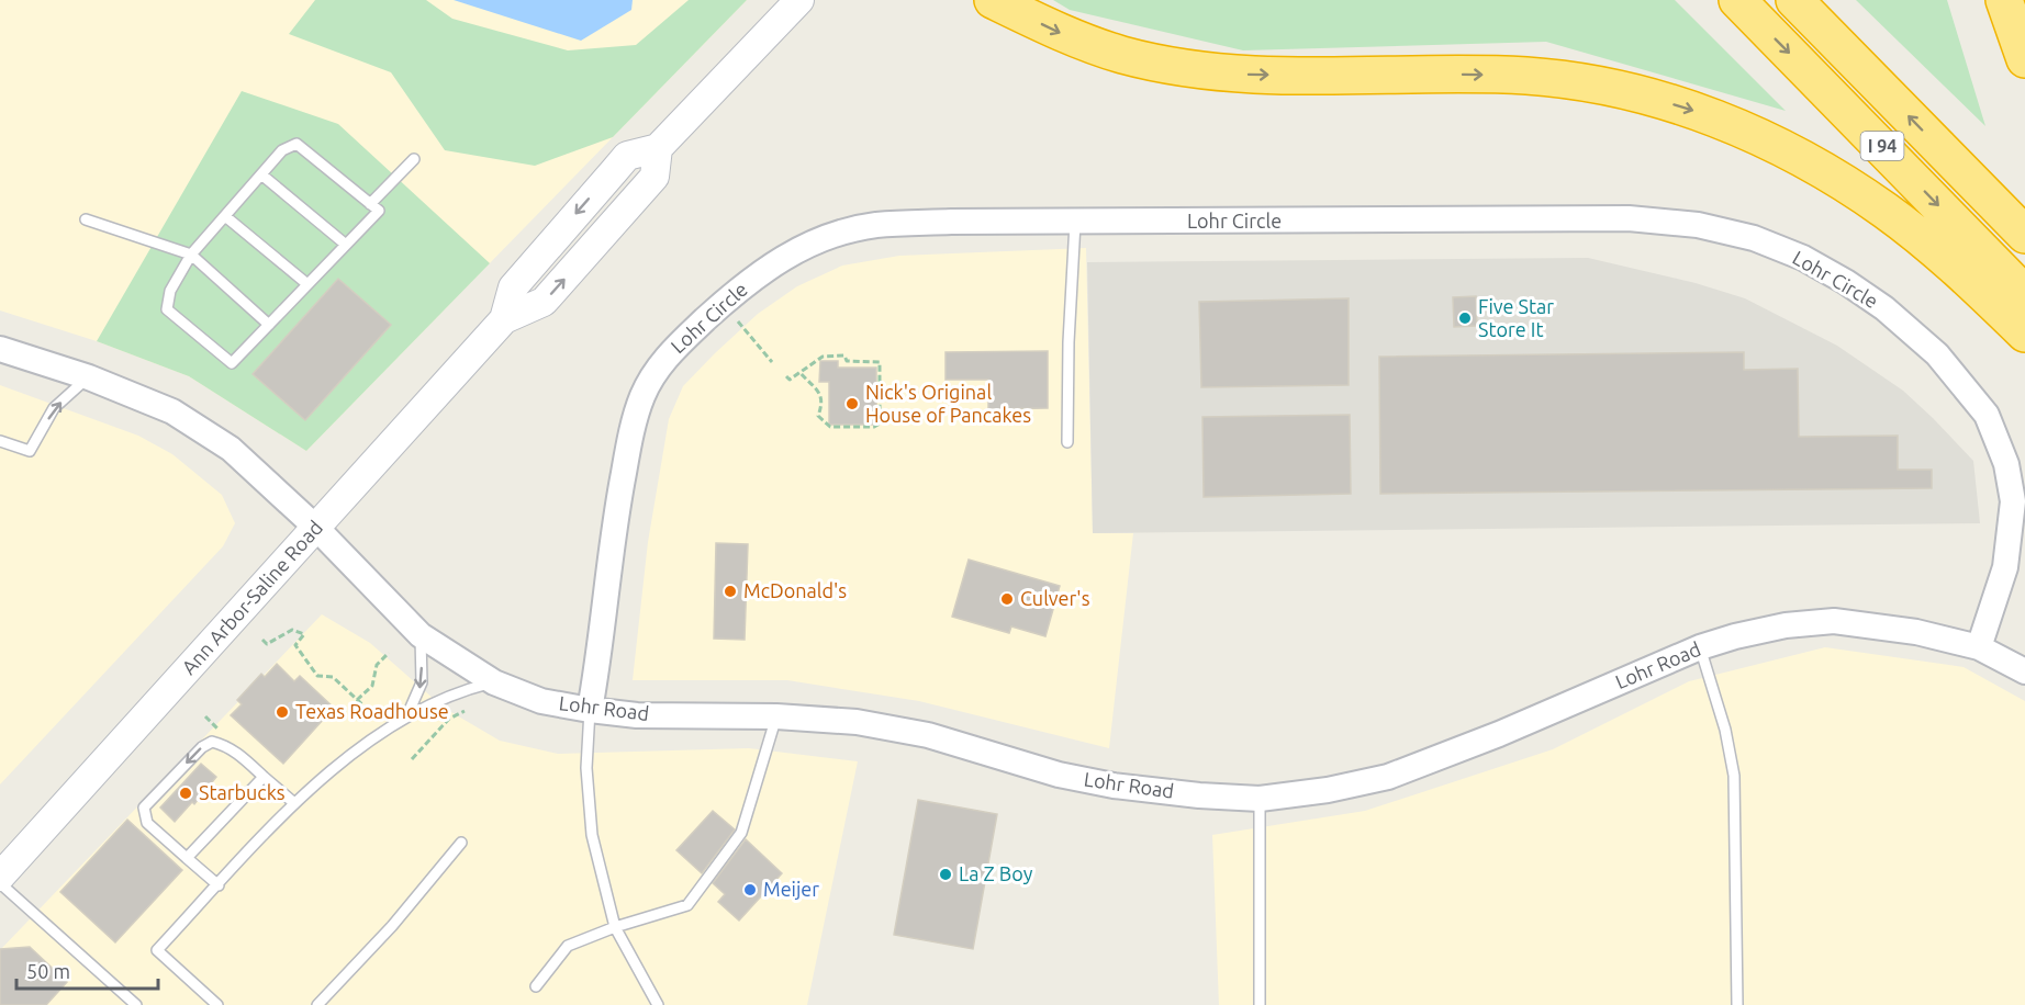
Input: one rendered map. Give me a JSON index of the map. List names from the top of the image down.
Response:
{
  "streets": {
    "highway": ["I 94"],
    "main road": ["Ann Arbor-Saline Road"],
    "street": ["Lohr Circle", "Lohr Road"]
  },
  "crossings": [
    ["Lohr Circle", "Lohr Road"],
    ["Ann Arbor-Saline Road", "Lohr Road"]
  ],
  "places": [
    "Five Star Store It",
    "Nick's Original House of Pancakes",
    "McDonald's",
    "Culver's",
    "Texas Roadhouse",
    "Starbucks",
    "La Z Boy",
    "Meijer"
  ],
  "scale_bar": "50 m"
}
